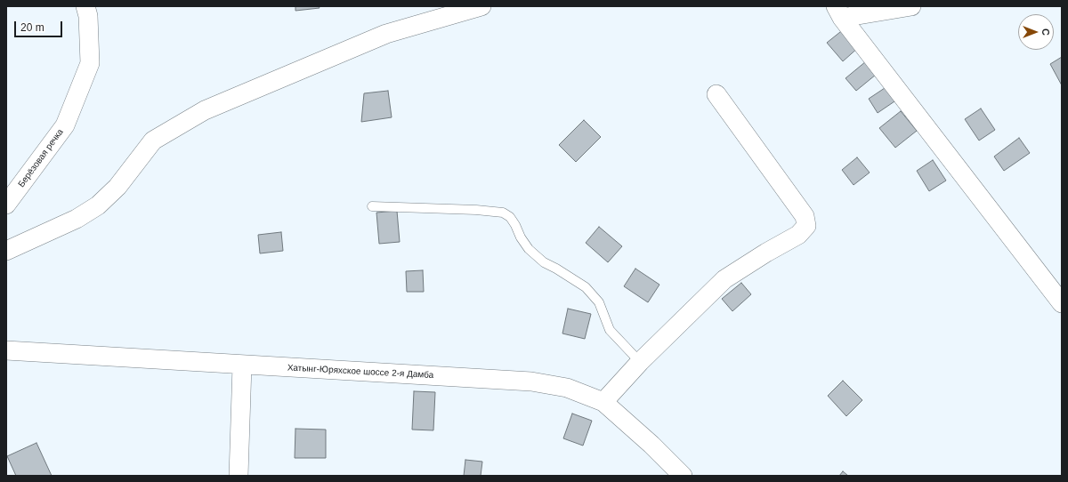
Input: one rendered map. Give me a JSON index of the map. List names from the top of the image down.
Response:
{
  "streets": {
    "street": ["Берёзовая речка", "Хатынг-Юряхское шоссе 2-я Дамба"]
  },
  "scale_bar": "20 m",
  "north": "right"
}
